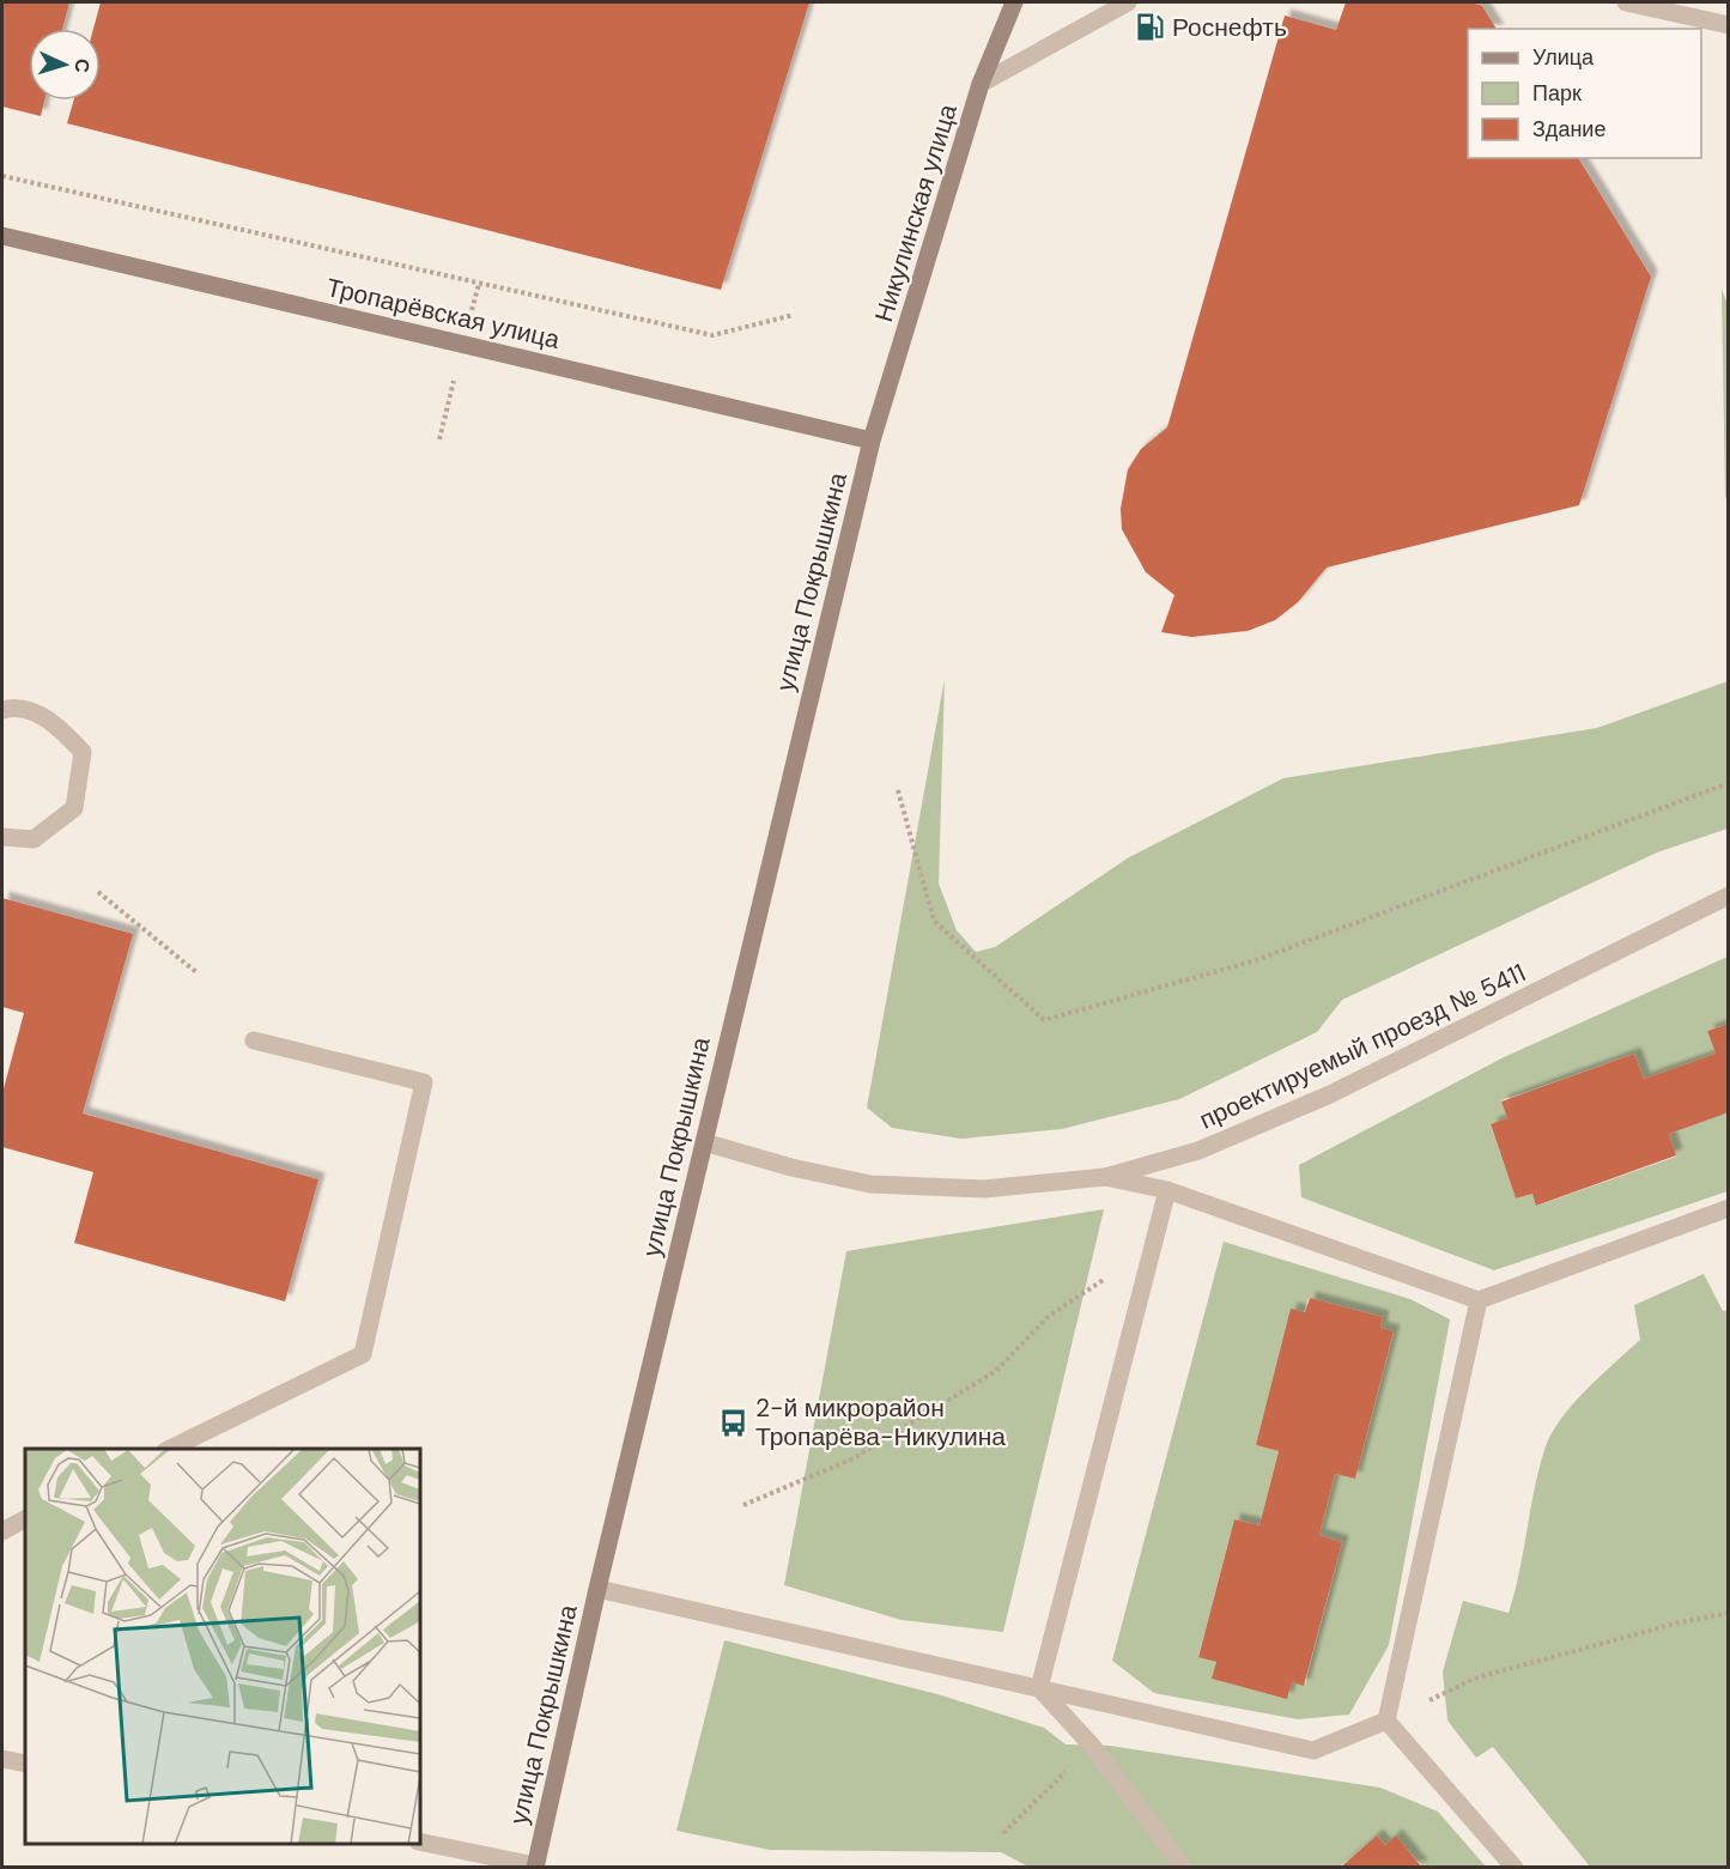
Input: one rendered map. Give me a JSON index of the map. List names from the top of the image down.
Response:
{
  "streets": {
    "main road": ["Никулинская улица", "Тропарёвская улица", "улица Покрышкина"],
    "street": ["проектируемый проезд № 5411"]
  },
  "crossings": [
    ["Никулинская улица", "Тропарёвская улица"],
    ["Никулинская улица", "улица Покрышкина"],
    ["Тропарёвская улица", "улица Покрышкина"],
    ["улица Покрышкина", "проектируемый проезд № 5411"]
  ],
  "places": {
    "fuel station": ["Роснефть"],
    "bus stop": ["2-й микрорайон Тропарёва-Никулина"]
  },
  "legend": ["Улица", "Парк", "Здание"],
  "north": "right"
}
